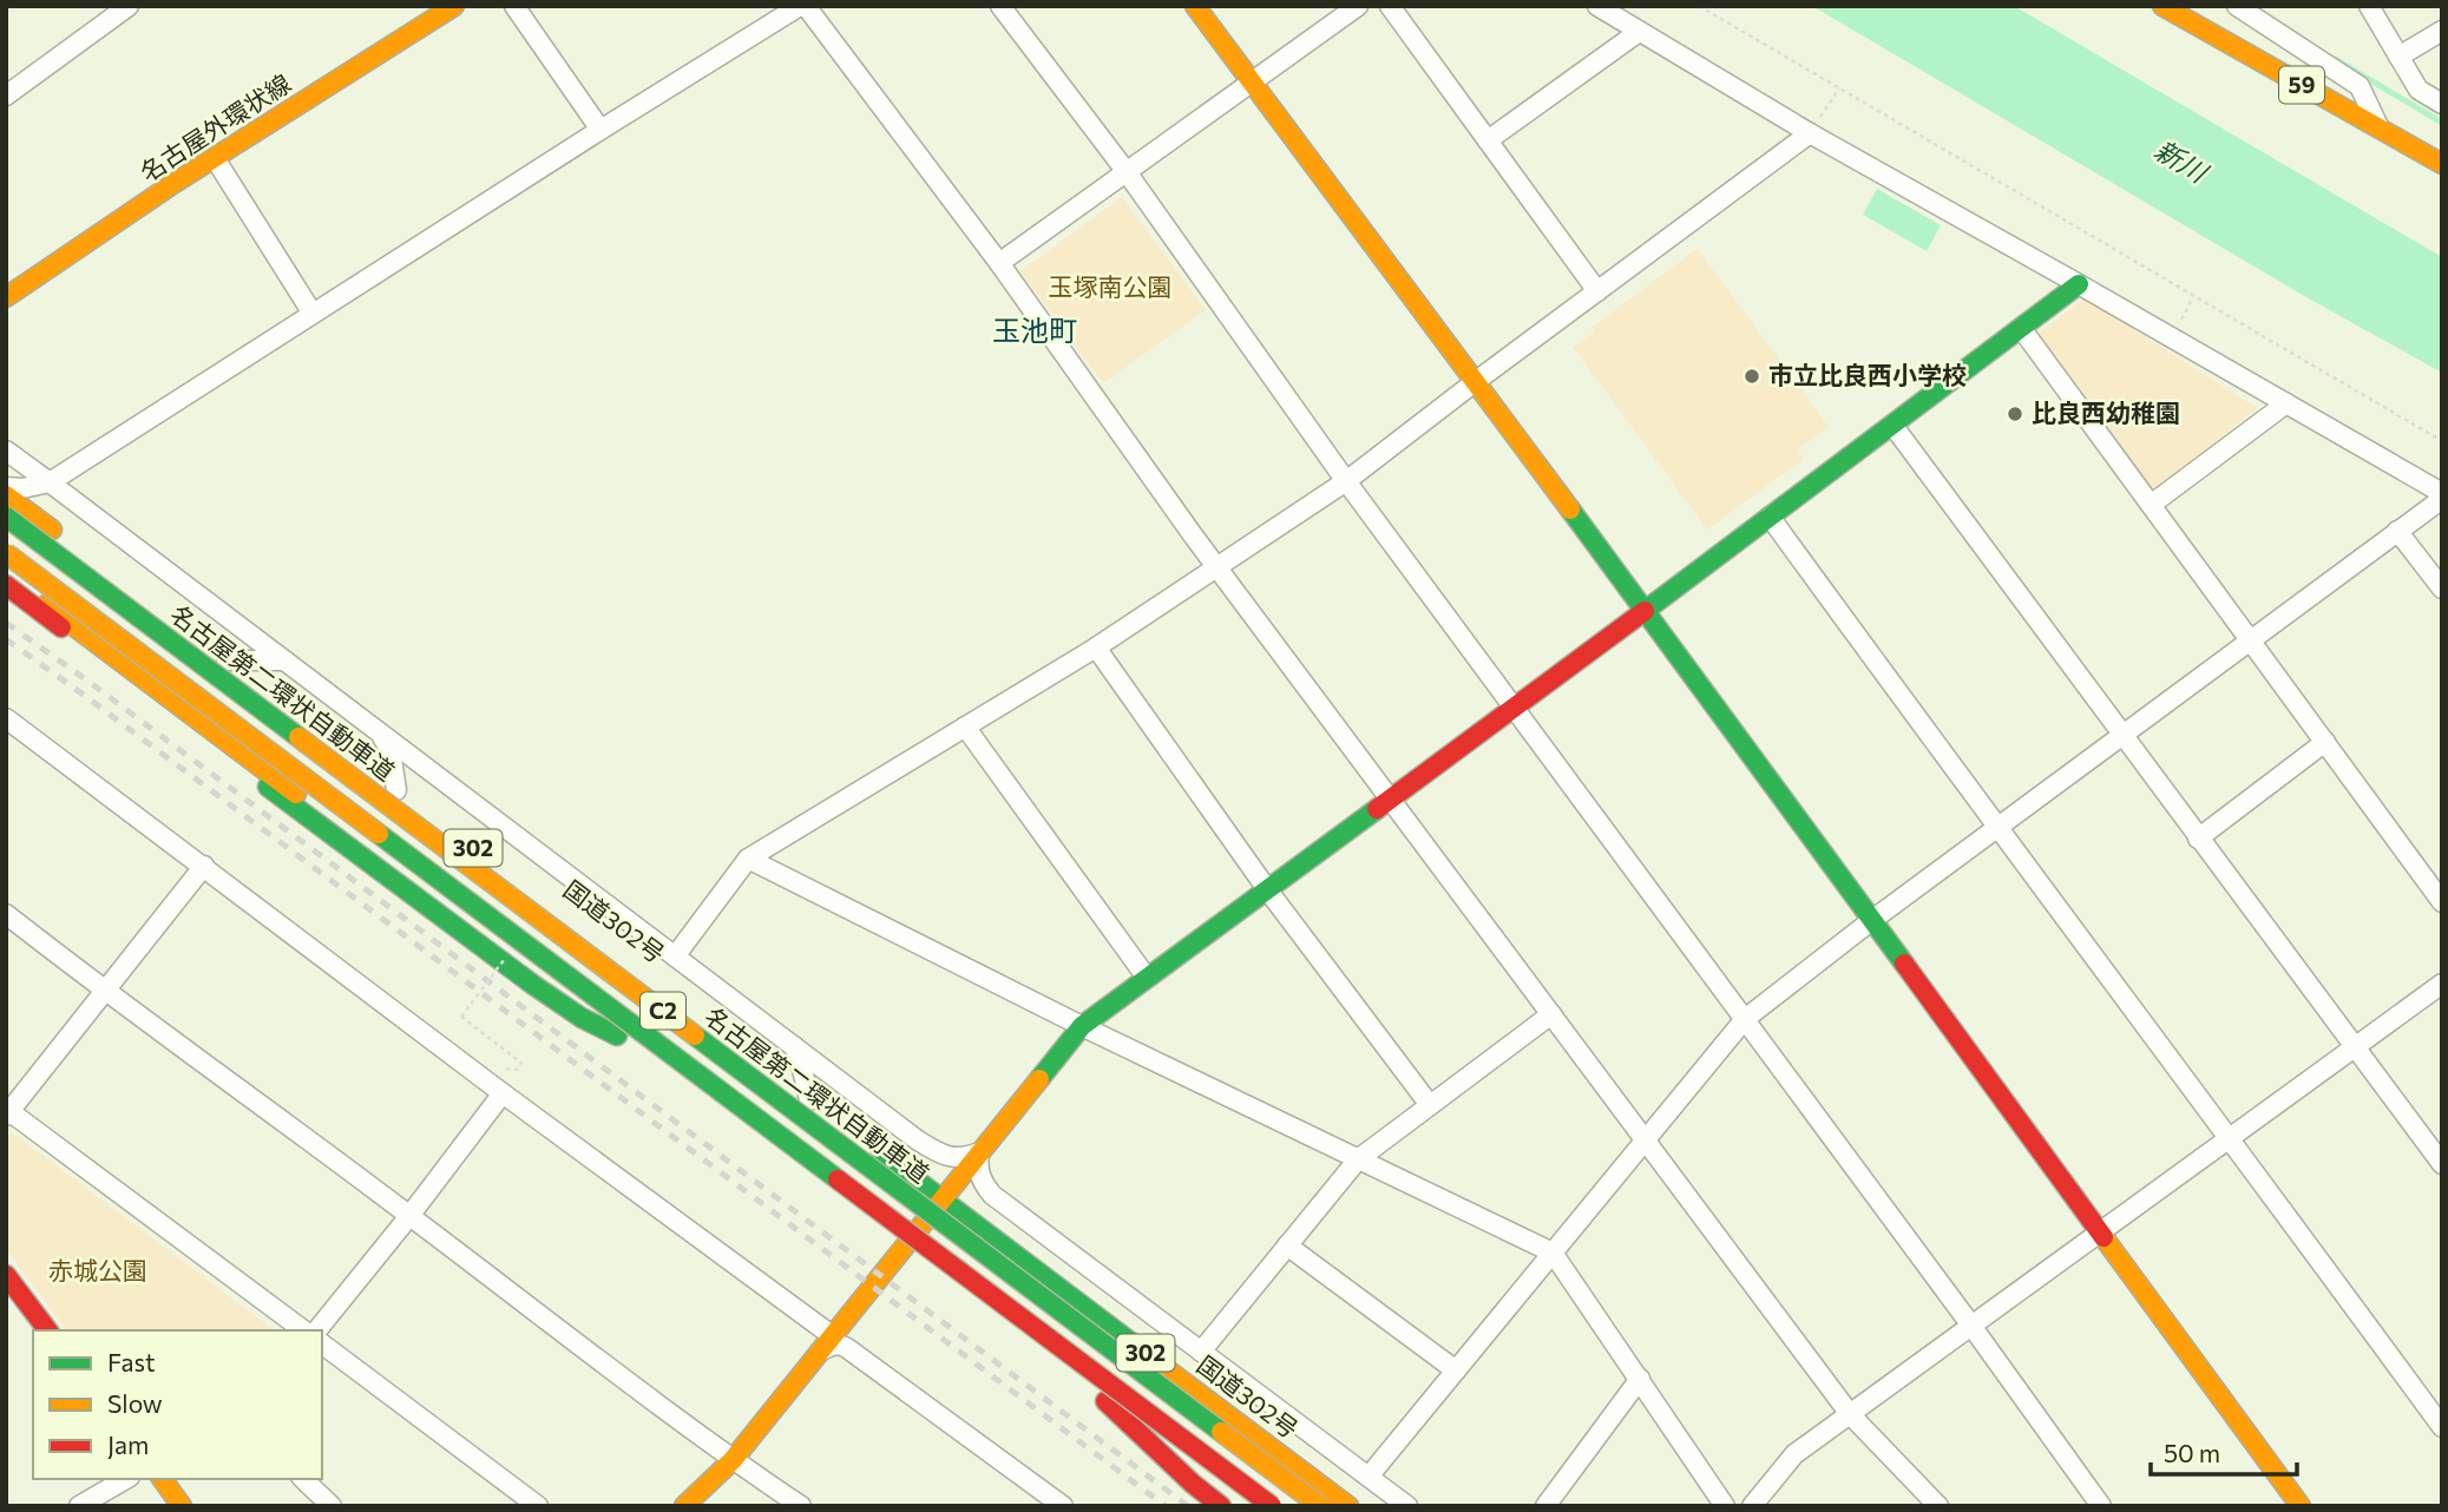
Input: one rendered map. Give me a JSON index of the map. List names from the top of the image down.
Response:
{
  "streets": {
    "main road": [
      "59",
      "名古屋外環状線",
      "名古屋第二環状自動車道",
      "302",
      "国道302号",
      "C2"
    ]
  },
  "districts": ["玉池町"],
  "water": ["新川"],
  "parks": ["玉塚南公園", "赤城公園"],
  "places": ["市立比良西小学校", "比良西幼稚園"],
  "legend": ["Fast", "Slow", "Jam"],
  "scale_bar": "50 m"
}
